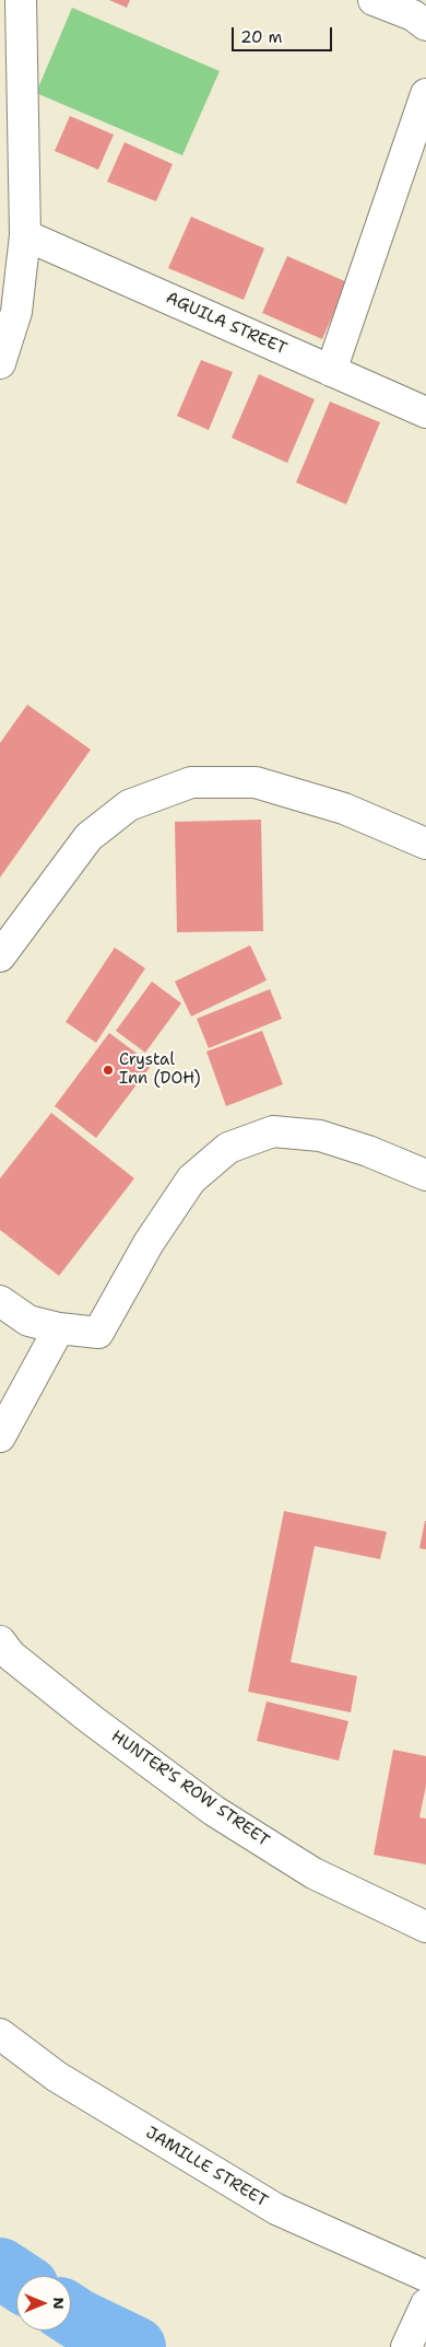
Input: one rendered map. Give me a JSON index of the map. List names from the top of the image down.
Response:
{
  "streets": {
    "street": ["AGUILA STREET", "HUNTER'S ROW STREET", "JAMILLE STREET"]
  },
  "places": ["Crystal Inn (DOH)"],
  "scale_bar": "20 m",
  "north": "right"
}
